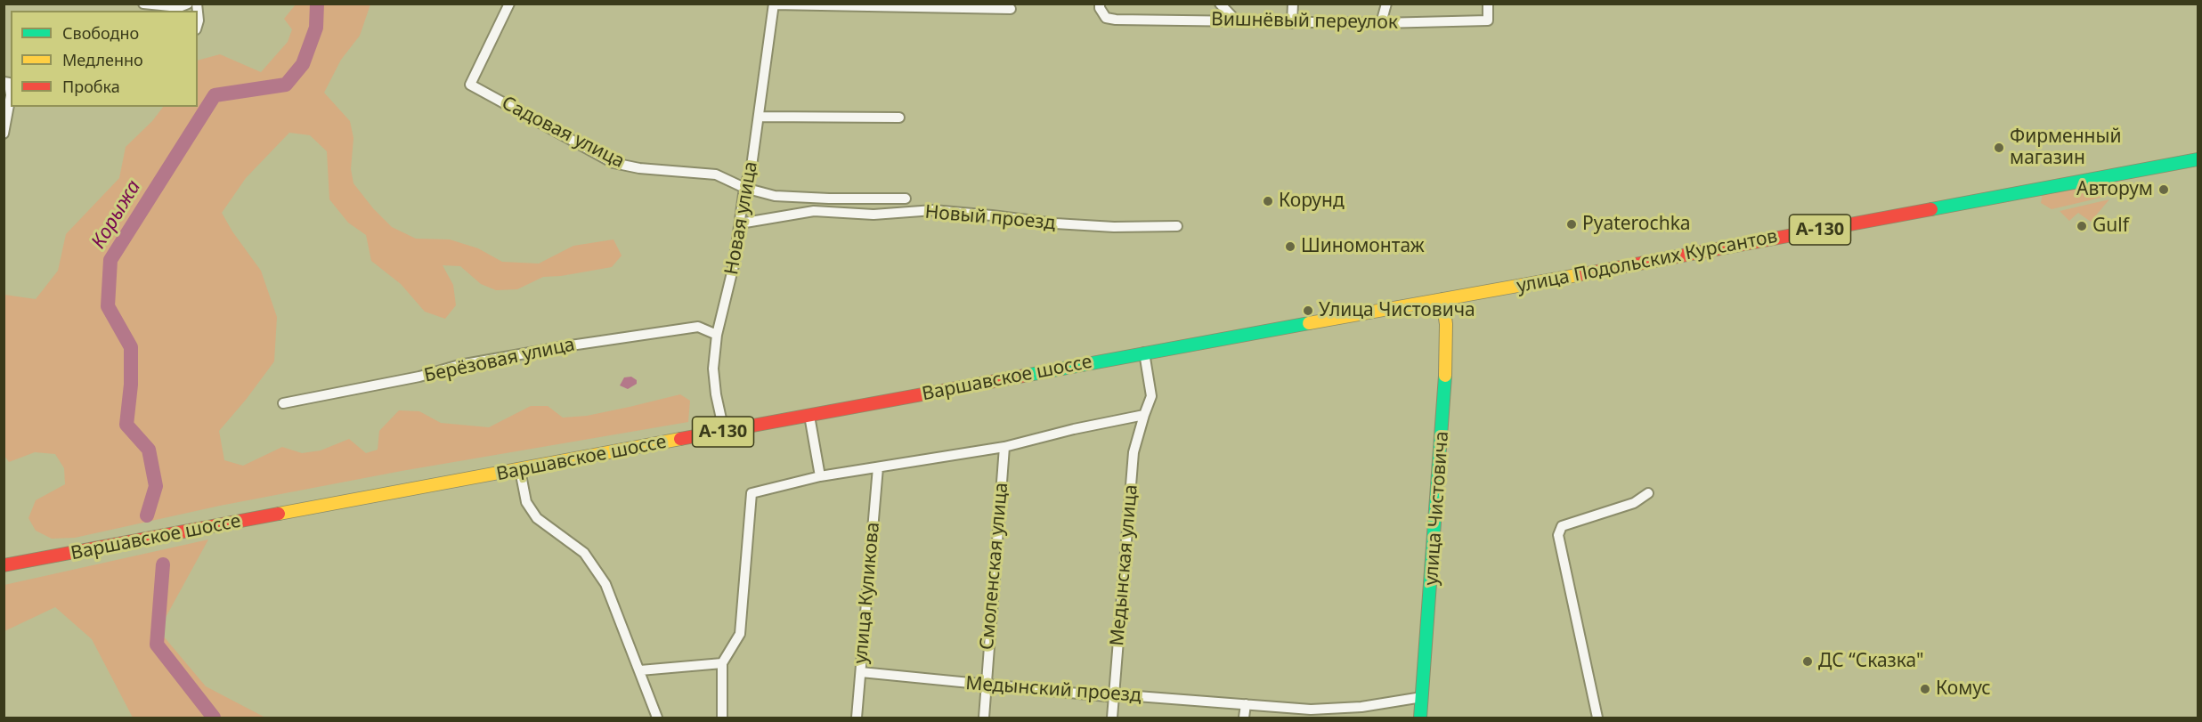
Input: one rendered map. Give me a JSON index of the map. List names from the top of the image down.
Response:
{
  "streets": {
    "main road": [
      "А-130",
      "улица Подольских Курсантов",
      "Варшавское шоссе",
      "улица Чистовича"
    ],
    "street": [
      "Вишнёвый переулок",
      "Садовая улица",
      "Новая улица",
      "Новый проезд",
      "Берёзовая улица",
      "Медынская улица",
      "Смоленская улица",
      "улица Куликова",
      "Медынский проезд"
    ]
  },
  "crossings": [
    ["Садовая улица", "Новая улица"],
    ["Новая улица", "Новый проезд"],
    ["Новая улица", "Берёзовая улица"],
    ["Новая улица", "Варшавское шоссе"],
    ["улица Подольских Курсантов", "Варшавское шоссе"],
    ["улица Подольских Курсантов", "улица Чистовича"],
    ["Варшавское шоссе", "улица Чистовича"],
    ["Варшавское шоссе", "Медынская улица"],
    ["улица Чистовича", "Медынский проезд"],
    ["Медынская улица", "Медынский проезд"],
    ["Смоленская улица", "Медынский проезд"],
    ["улица Куликова", "Медынский проезд"]
  ],
  "water": ["Корыжа"],
  "places": [
    "Фирменный магазин",
    "Авторум",
    "Корунд",
    "Pyaterochka",
    "Gulf",
    "Шиномонтаж",
    "Улица Чистовича",
    "ДС “Сказка\"",
    "Комус"
  ],
  "legend": ["Свободно", "Медленно", "Пробка"]
}
